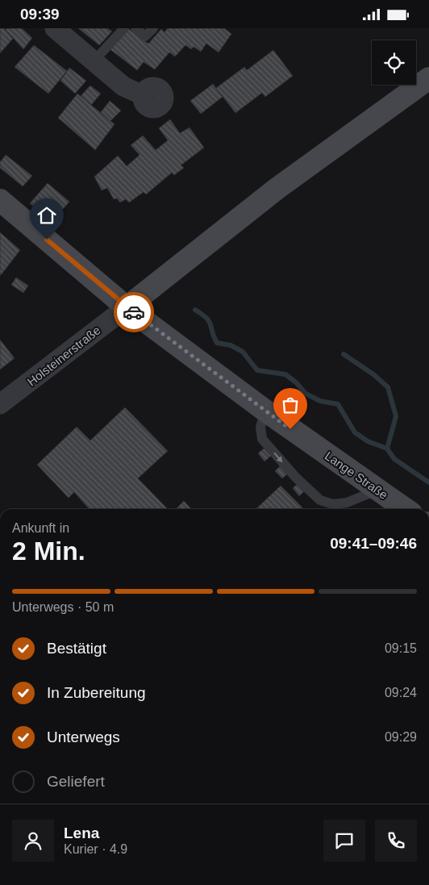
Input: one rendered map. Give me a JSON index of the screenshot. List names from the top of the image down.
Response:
{
  "streets": {
    "street": ["Holsteinerstraße", "Lange Straße"]
  },
  "crossings": [
    ["Holsteinerstraße", "Lange Straße"]
  ],
  "page": {
    "status": "09:39",
    "heading": ["2 Min.", "Ankunft in", "09:41–09:46"],
    "panel": ["Lena", "Kurier · 4.9"],
    "bar": "Unterwegs · 50 m",
    "list": [
      ["Bestätigt", "09:15"],
      ["In Zubereitung", "09:24"],
      ["Unterwegs", "09:29"],
      "Geliefert"
    ]
  }
}
